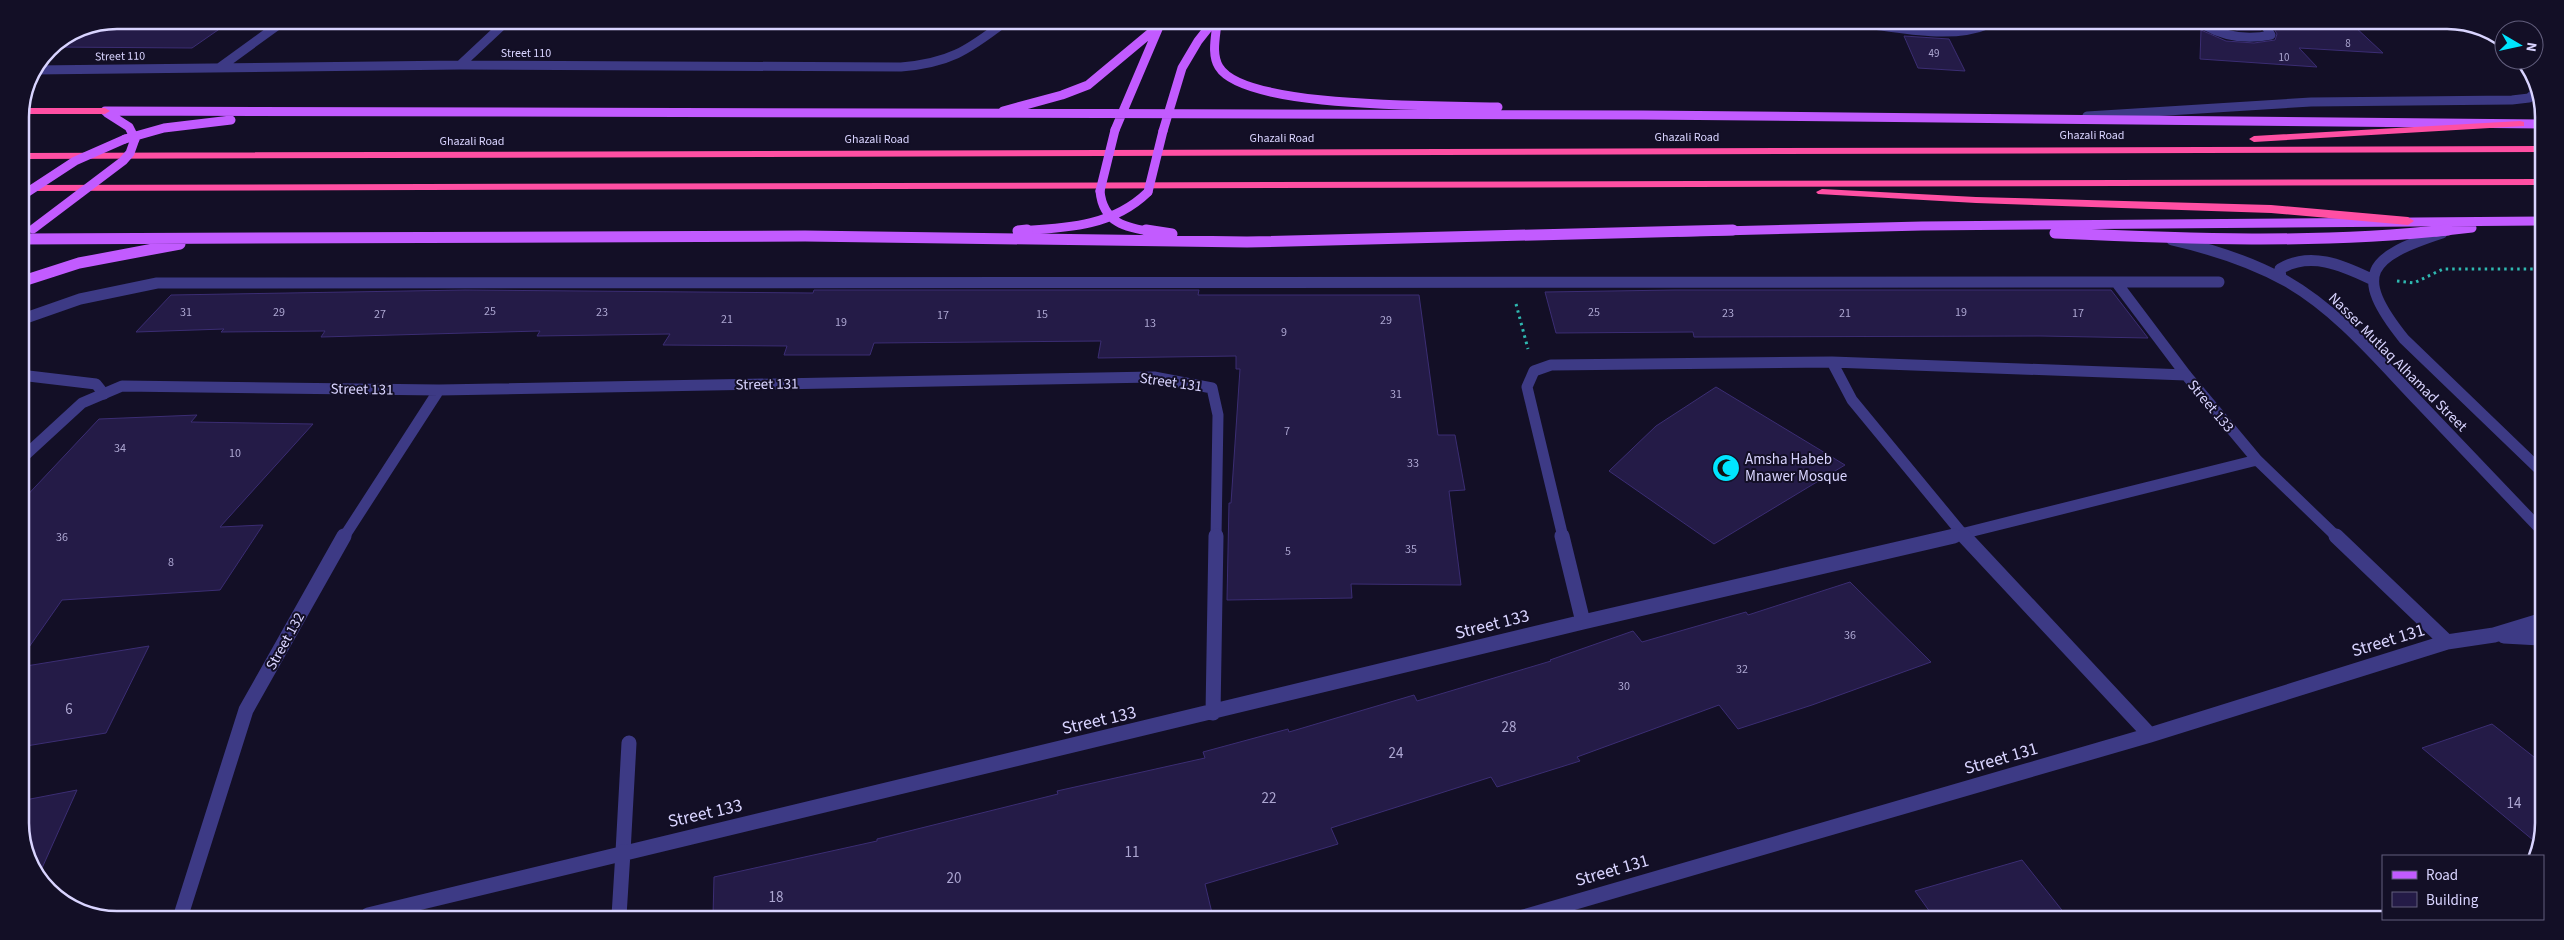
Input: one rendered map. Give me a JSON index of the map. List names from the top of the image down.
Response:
{
  "streets": {
    "highway": ["Ghazali Road"],
    "street": [
      "Street 110",
      "Nasser Mutlaq Alhamad Street",
      "Street 131",
      "Street 133",
      "Street 132"
    ]
  },
  "crossings": [
    ["Street 131", "Street 133"],
    ["Street 131", "Street 132"]
  ],
  "places": {
    "mosque": ["Amsha Habeb Mnawer Mosque"]
  },
  "house_numbers": [
    "8",
    "49",
    "10",
    "25",
    "31",
    "29",
    "23",
    "25",
    "19",
    "23",
    "21",
    "17",
    "27",
    "15",
    "17",
    "21",
    "29",
    "19",
    "13",
    "9",
    "31",
    "7",
    "34",
    "10",
    "33",
    "36",
    "35",
    "5",
    "8",
    "36",
    "32",
    "30",
    "6",
    "28",
    "24",
    "22",
    "14",
    "11",
    "20",
    "18"
  ],
  "legend": ["Road", "Building"],
  "north": "right"
}
